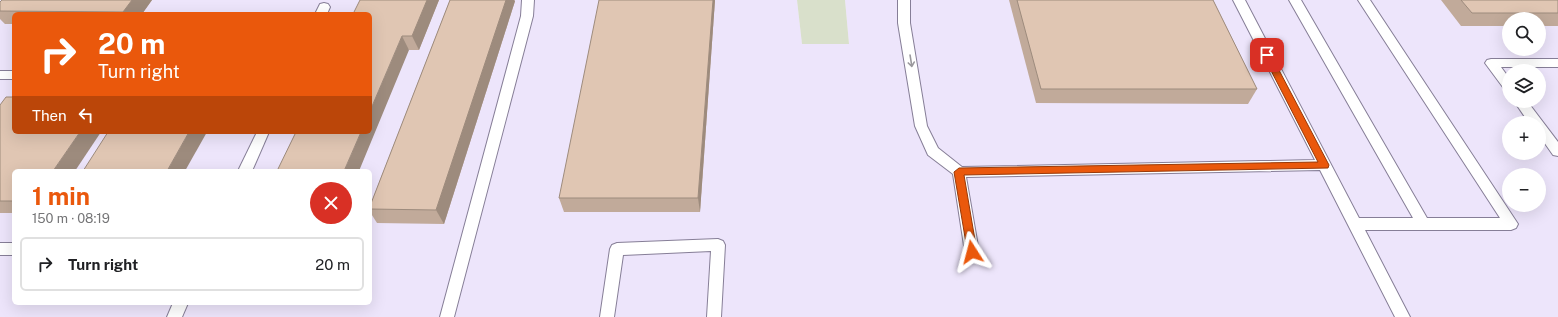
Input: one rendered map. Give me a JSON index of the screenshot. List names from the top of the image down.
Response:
{
  "page": {
    "map_buttons": ["+", "−"],
    "turn": ["20 m", "Turn right"],
    "then": "Then",
    "heading": ["1 min", "150 m · 08:19"],
    "list": [
      {
        "name": "Turn right",
        "value": "20 m"
      }
    ]
  }
}
